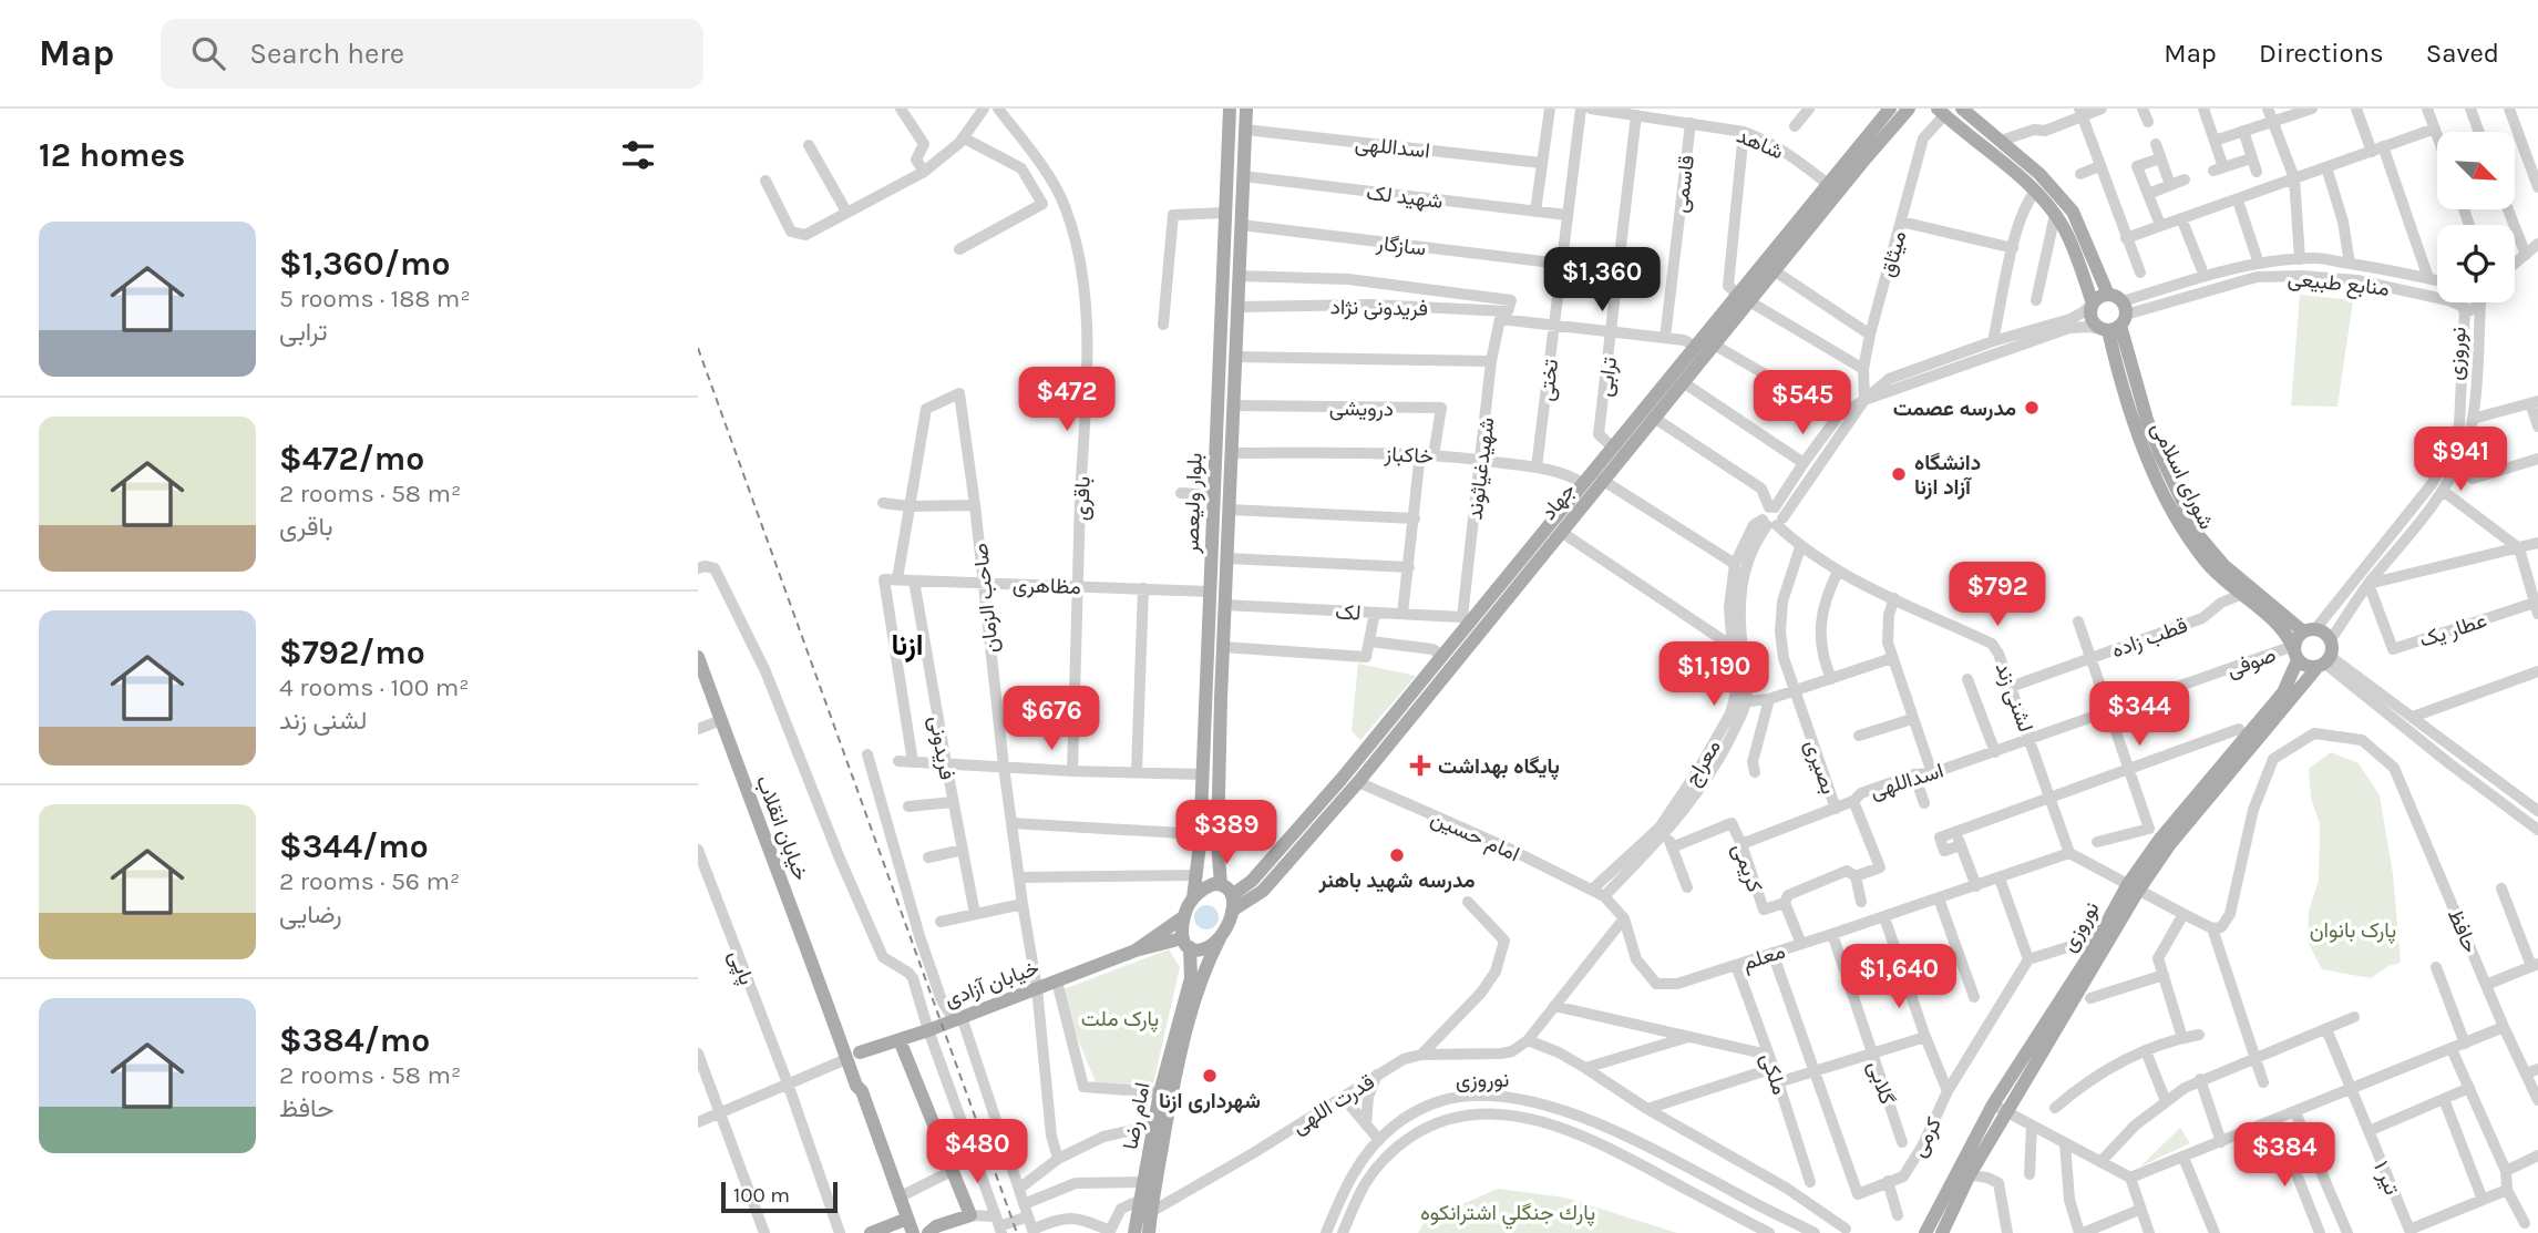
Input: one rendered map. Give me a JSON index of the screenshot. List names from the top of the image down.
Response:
{
  "streets": {
    "main road": [
      "نوروزی",
      "شورای اسلامی",
      "جهاد",
      "بلوار ولیعصر",
      "خیابان انقلاب",
      "خیابان آزادی",
      "امام رضا"
    ],
    "street": [
      "شاهد",
      "اسداللهی",
      "قاسمی",
      "شهید لک",
      "سازگار",
      "میثاق",
      "منابع طبیعی",
      "فریدونی نژاد",
      "ترابی",
      "تختی",
      "درویشی",
      "خاکباز",
      "شهید‌غیاثوند",
      "باقری",
      "مظاهری",
      "صاحب الزمان",
      "لک",
      "عطار یک",
      "قطب زاده",
      "صوفی",
      "لشنی زند",
      "فریدونی",
      "معراج",
      "بصیری",
      "امام حسین",
      "کریمی",
      "حافظ",
      "معلم",
      "پاپی",
      "ملکی",
      "گلابی",
      "قدرت اللهی",
      "کرمی",
      "تیر ۱"
    ]
  },
  "crossings": [
    ["شاهد", "قاسمی"],
    ["شاهد", "ترابی"],
    ["شاهد", "جهاد"],
    ["اسداللهی", "بلوار ولیعصر"],
    ["اسداللهی", "صوفی"],
    ["اسداللهی", "لشنی زند"],
    ["اسداللهی", "بصیری"],
    ["اسداللهی", "کریمی"],
    ["شهید لک", "تختی"],
    ["شهید لک", "بلوار ولیعصر"],
    ["سازگار", "تختی"],
    ["سازگار", "بلوار ولیعصر"],
    ["منابع طبیعی", "نوروزی"],
    ["منابع طبیعی", "شورای اسلامی"],
    ["فریدونی نژاد", "بلوار ولیعصر"],
    ["نوروزی", "شورای اسلامی"],
    ["نوروزی", "عطار یک"],
    ["نوروزی", "صوفی"],
    ["ترابی", "جهاد"],
    ["تختی", "خاکباز"],
    ["تختی", "شهید‌غیاثوند"],
    ["درویشی", "خاکباز"],
    ["درویشی", "بلوار ولیعصر"],
    ["خاکباز", "شهید‌غیاثوند"],
    ["خاکباز", "جهاد"],
    ["خاکباز", "بلوار ولیعصر"],
    ["شهید‌غیاثوند", "جهاد"],
    ["شهید‌غیاثوند", "لک"],
    ["شورای اسلامی", "قطب زاده"],
    ["شورای اسلامی", "صوفی"],
    ["باقری", "مظاهری"],
    ["جهاد", "بلوار ولیعصر"],
    ["جهاد", "لک"],
    ["جهاد", "لشنی زند"],
    ["جهاد", "امام حسین"],
    ["بلوار ولیعصر", "مظاهری"],
    ["بلوار ولیعصر", "لک"],
    ["مظاهری", "صاحب الزمان"],
    ["مظاهری", "فریدونی"],
    ["صاحب الزمان", "خیابان آزادی"],
    ["قطب زاده", "لشنی زند"],
    ["صوفی", "لشنی زند"],
    ["لشنی زند", "معراج"],
    ["لشنی زند", "بصیری"],
    ["لشنی زند", "معلم"],
    ["معراج", "امام حسین"],
    ["معراج", "معلم"],
    ["خیابان انقلاب", "خیابان آزادی"],
    ["امام حسین", "معلم"],
    ["کریمی", "معلم"],
    ["معلم", "ملکی"],
    ["معلم", "گلابی"],
    ["معلم", "کرمی"],
    ["پاپی", "خیابان آزادی"],
    ["قدرت اللهی", "امام رضا"]
  ],
  "districts": ["ازنا"],
  "parks": ["پارک بانوان", "پارک ملت", "پارك جنگلي اشترانكوه"],
  "places": {
    "other": [
      "مدرسه عصمت",
      "دانشگاه آزاد ازنا",
      "مدرسه شهید باهنر",
      "شهرداری ازنا"
    ],
    "health": ["پایگاه بهداشت"]
  },
  "scale_bar": "100 m",
  "north": "bottom right",
  "page": {
    "header": "Map",
    "search": "Search here",
    "nav": ["Map", "Directions", "Saved"],
    "heading": "12 homes",
    "list": [
      {
        "name": "$1,360/mo",
        "note": "5 rooms · 188 m² · ترابی"
      },
      {
        "name": "$472/mo",
        "note": "2 rooms · 58 m² · باقری"
      },
      {
        "name": "$792/mo",
        "note": "4 rooms · 100 m² · لشنی زند"
      },
      {
        "name": "$344/mo",
        "note": "2 rooms · 56 m² · رضایی"
      },
      {
        "name": "$384/mo",
        "note": "2 rooms · 58 m² · حافظ"
      }
    ],
    "price": [
      "$1,360",
      "$472",
      "$545",
      "$941",
      "$792",
      "$1,190",
      "$344",
      "$676",
      "$389",
      "$1,640",
      "$480",
      "$384"
    ],
    "scale": "100 m"
  }
}
